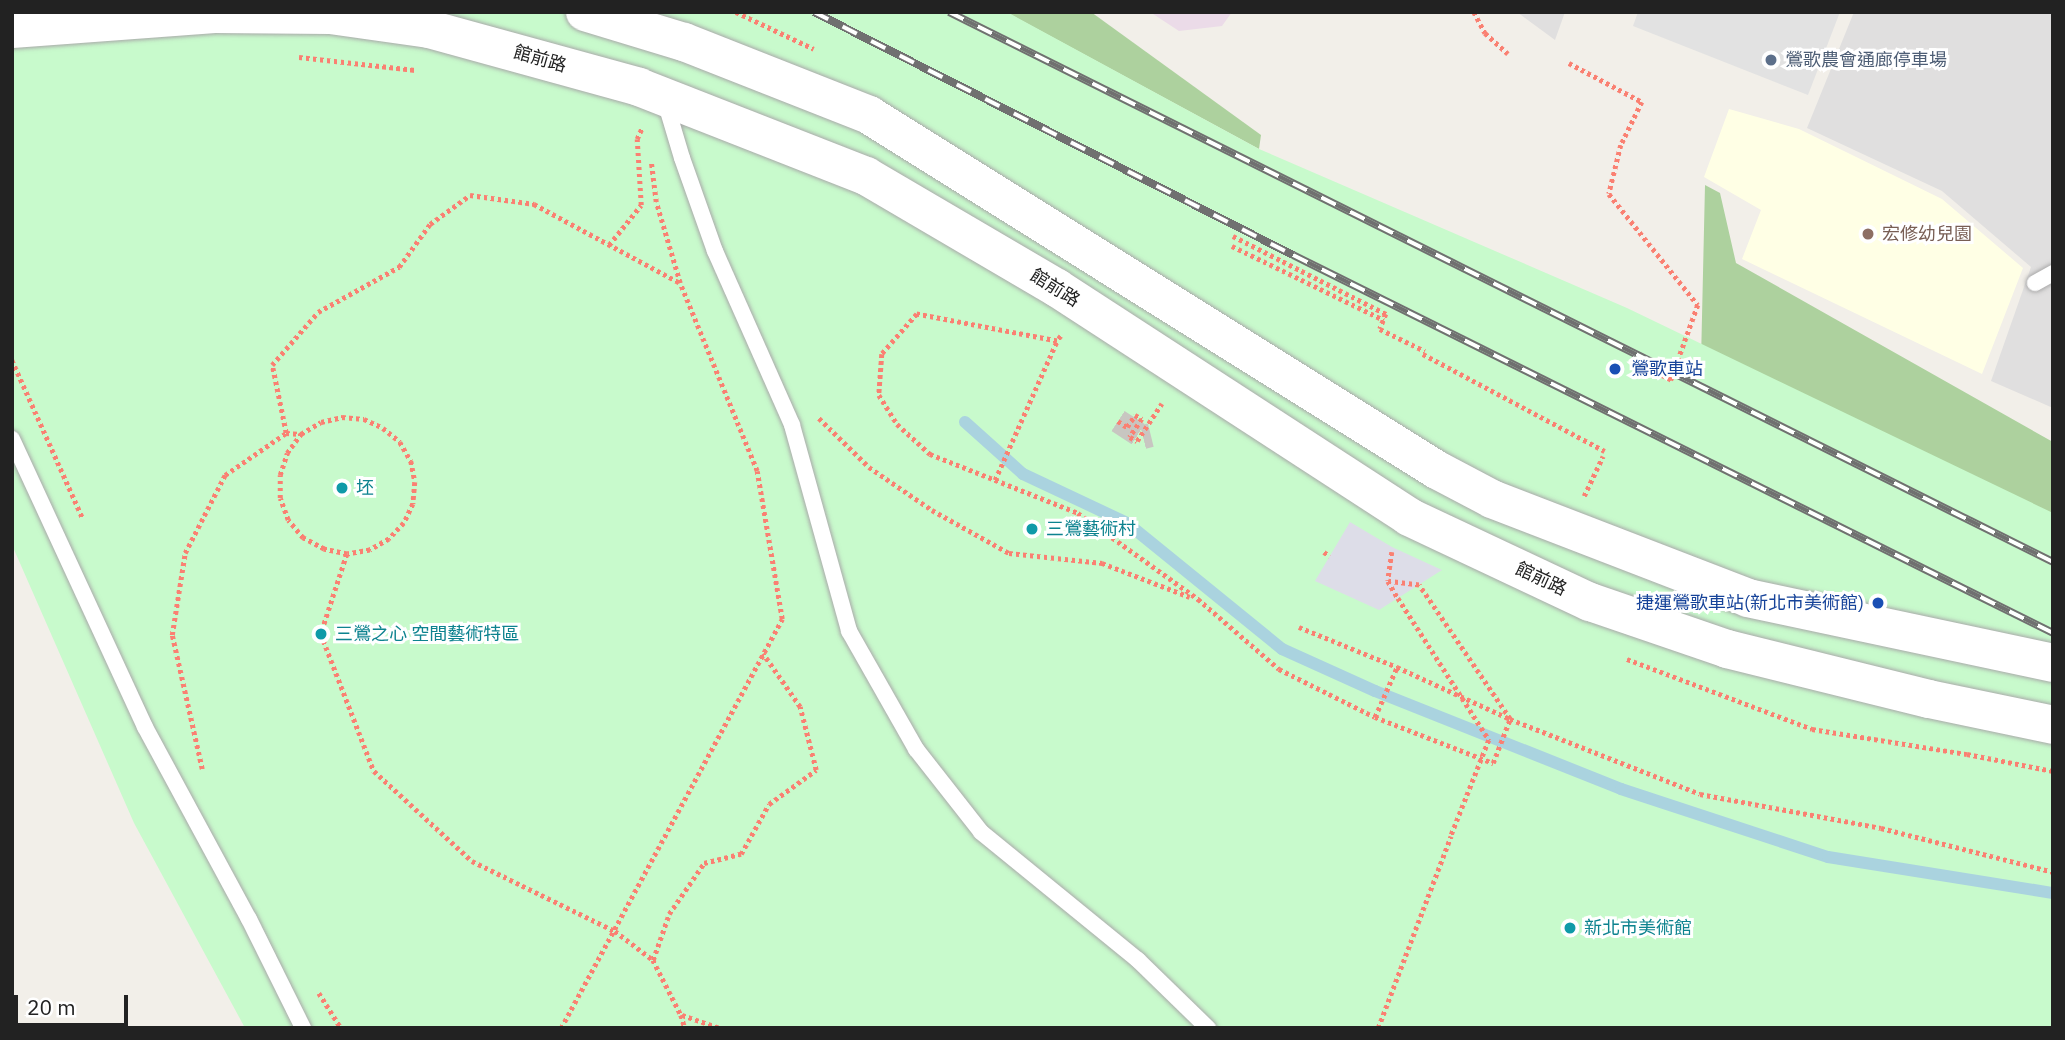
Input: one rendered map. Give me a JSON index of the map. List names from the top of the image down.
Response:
{
  "streets": {
    "street": ["館前路"]
  },
  "places": [
    "鶯歌農會通廊停車場",
    "宏修幼兒園",
    "鶯歌車站",
    "坯",
    "三鶯藝術村",
    "捷運鶯歌車站(新北市美術館)",
    "三鶯之心 空間藝術特區",
    "新北市美術館"
  ],
  "scale_bar": "20 m"
}
